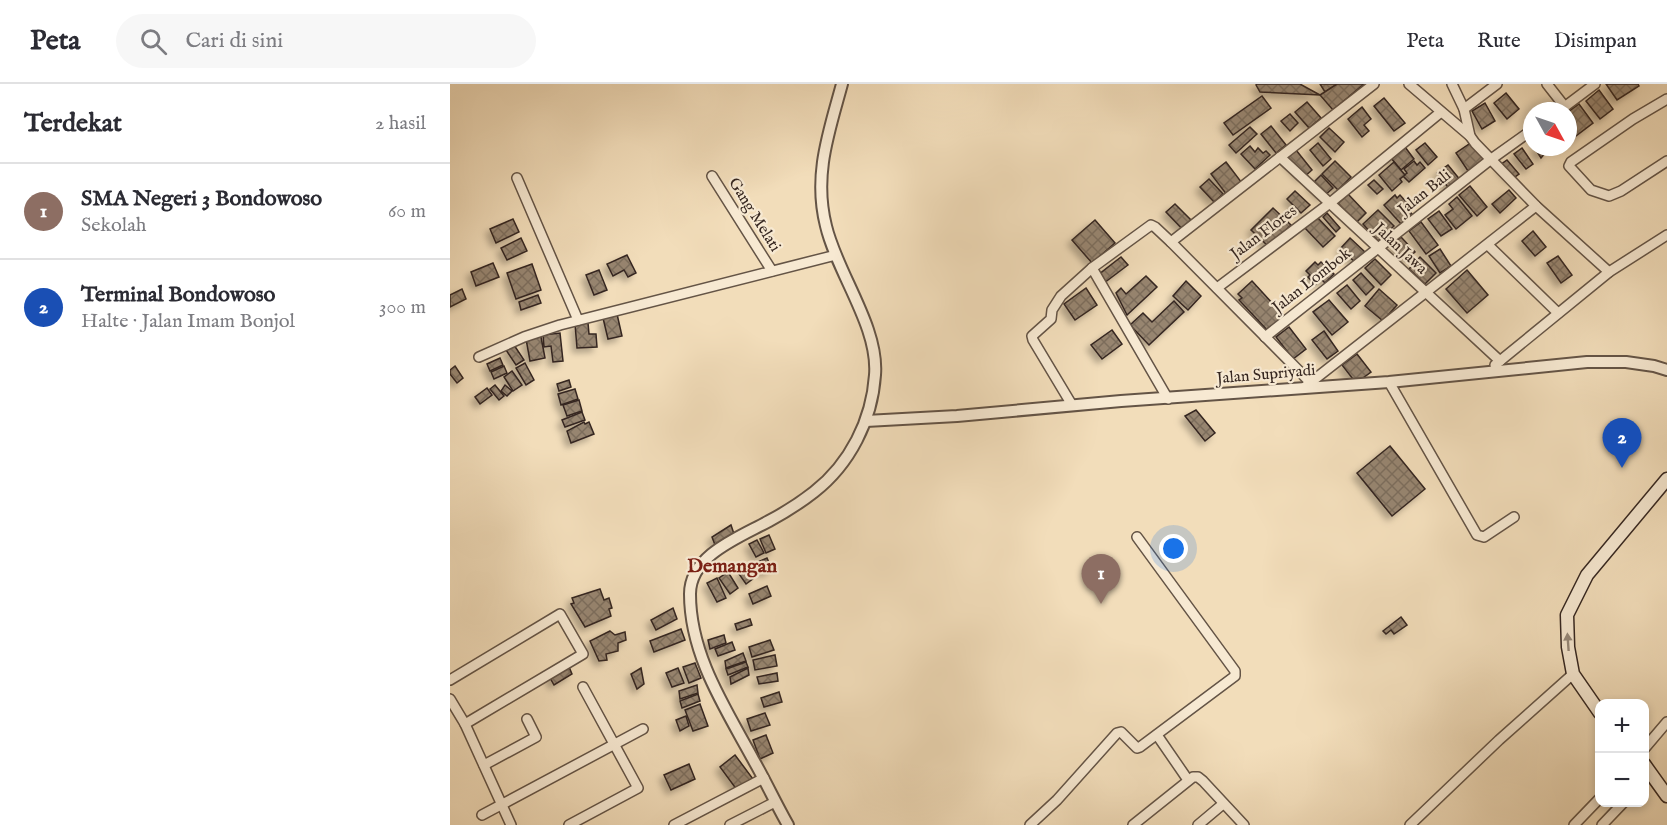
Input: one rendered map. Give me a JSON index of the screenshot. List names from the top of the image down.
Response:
{
  "streets": {
    "street": [
      "Jalan Bali",
      "Gang Melati",
      "Jalan Flores",
      "Jalan Jawa",
      "Jalan Lombok",
      "Jalan Supriyadi"
    ]
  },
  "crossings": [
    ["Jalan Bali", "Jalan Jawa"],
    ["Jalan Bali", "Jalan Lombok"],
    ["Jalan Flores", "Jalan Jawa"],
    ["Jalan Jawa", "Jalan Lombok"]
  ],
  "districts": ["Demangan"],
  "north": "bottom right",
  "page": {
    "header": "Peta",
    "search": "Cari di sini",
    "nav": ["Peta", "Rute", "Disimpan"],
    "heading": ["Terdekat", "2 hasil"],
    "list": [
      {
        "mark": "1",
        "name": "SMA Negeri 3 Bondowoso",
        "note": "Sekolah",
        "value": "60 m"
      },
      {
        "mark": "2",
        "name": "Terminal Bondowoso",
        "note": "Halte · Jalan Imam Bonjol",
        "value": "300 m"
      }
    ],
    "pins": ["2", "1"],
    "map_buttons": ["+", "−"]
  }
}
